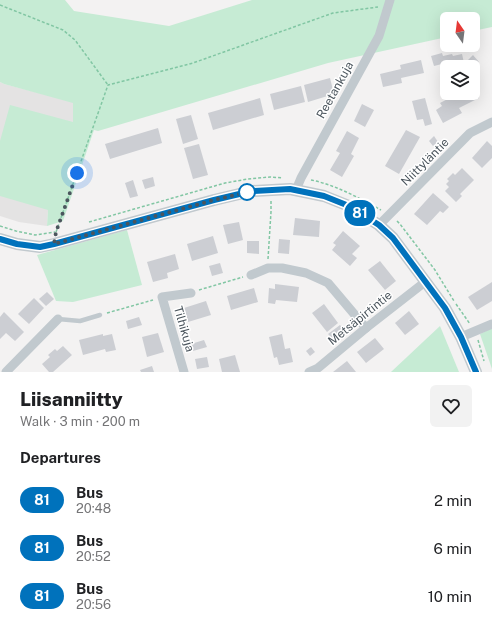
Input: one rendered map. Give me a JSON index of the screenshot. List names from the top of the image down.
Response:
{
  "streets": {
    "street": [
      "Reetankuja",
      "Niittyläntie",
      "Metsäpirtintie",
      "Tilhikuja"
    ]
  },
  "lines": ["bus line 81"],
  "north": "top",
  "page": {
    "on_map": "81",
    "heading": [
      ["Liisanniitty", "Walk · 3 min · 200 m"],
      "Departures"
    ],
    "list": [
      {
        "mark": "81",
        "name": "Bus",
        "note": "20:48",
        "value": "2 min"
      },
      {
        "mark": "81",
        "name": "Bus",
        "note": "20:52",
        "value": "6 min"
      },
      {
        "mark": "81",
        "name": "Bus",
        "note": "20:56",
        "value": "10 min"
      }
    ]
  }
}
